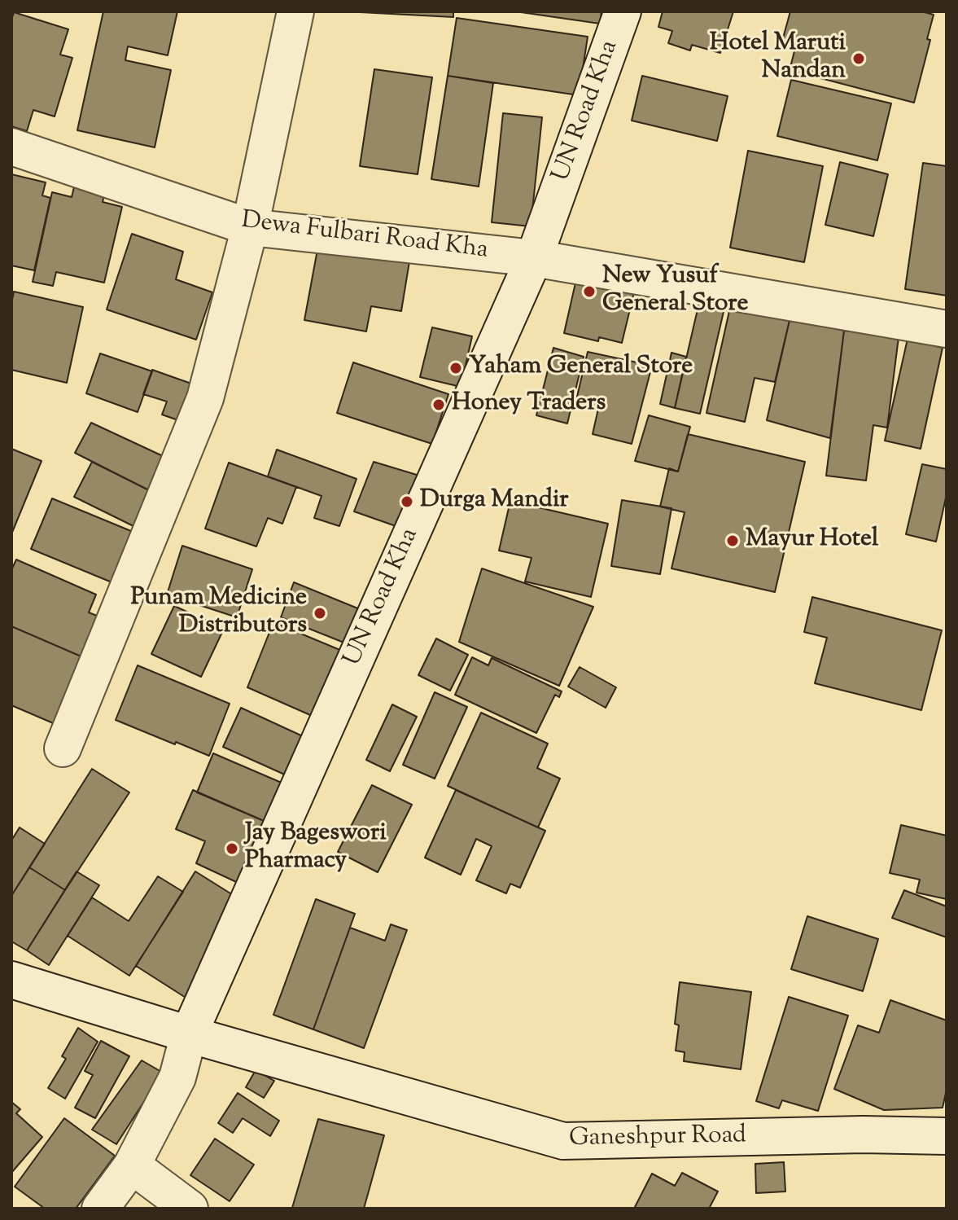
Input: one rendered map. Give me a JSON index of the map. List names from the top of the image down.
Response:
{
  "streets": {
    "street": ["UN Road Kha", "Dewa Fulbari Road Kha", "Ganeshpur Road"]
  },
  "crossings": [
    ["UN Road Kha", "Dewa Fulbari Road Kha"],
    ["UN Road Kha", "Ganeshpur Road"]
  ],
  "places": [
    "Hotel Maruti Nandan",
    "New Yusuf General Store",
    "Yaham General Store",
    "Honey Traders",
    "Durga Mandir",
    "Mayur Hotel",
    "Punam Medicine Distributors",
    "Jay Bageswori Pharmacy"
  ]
}
